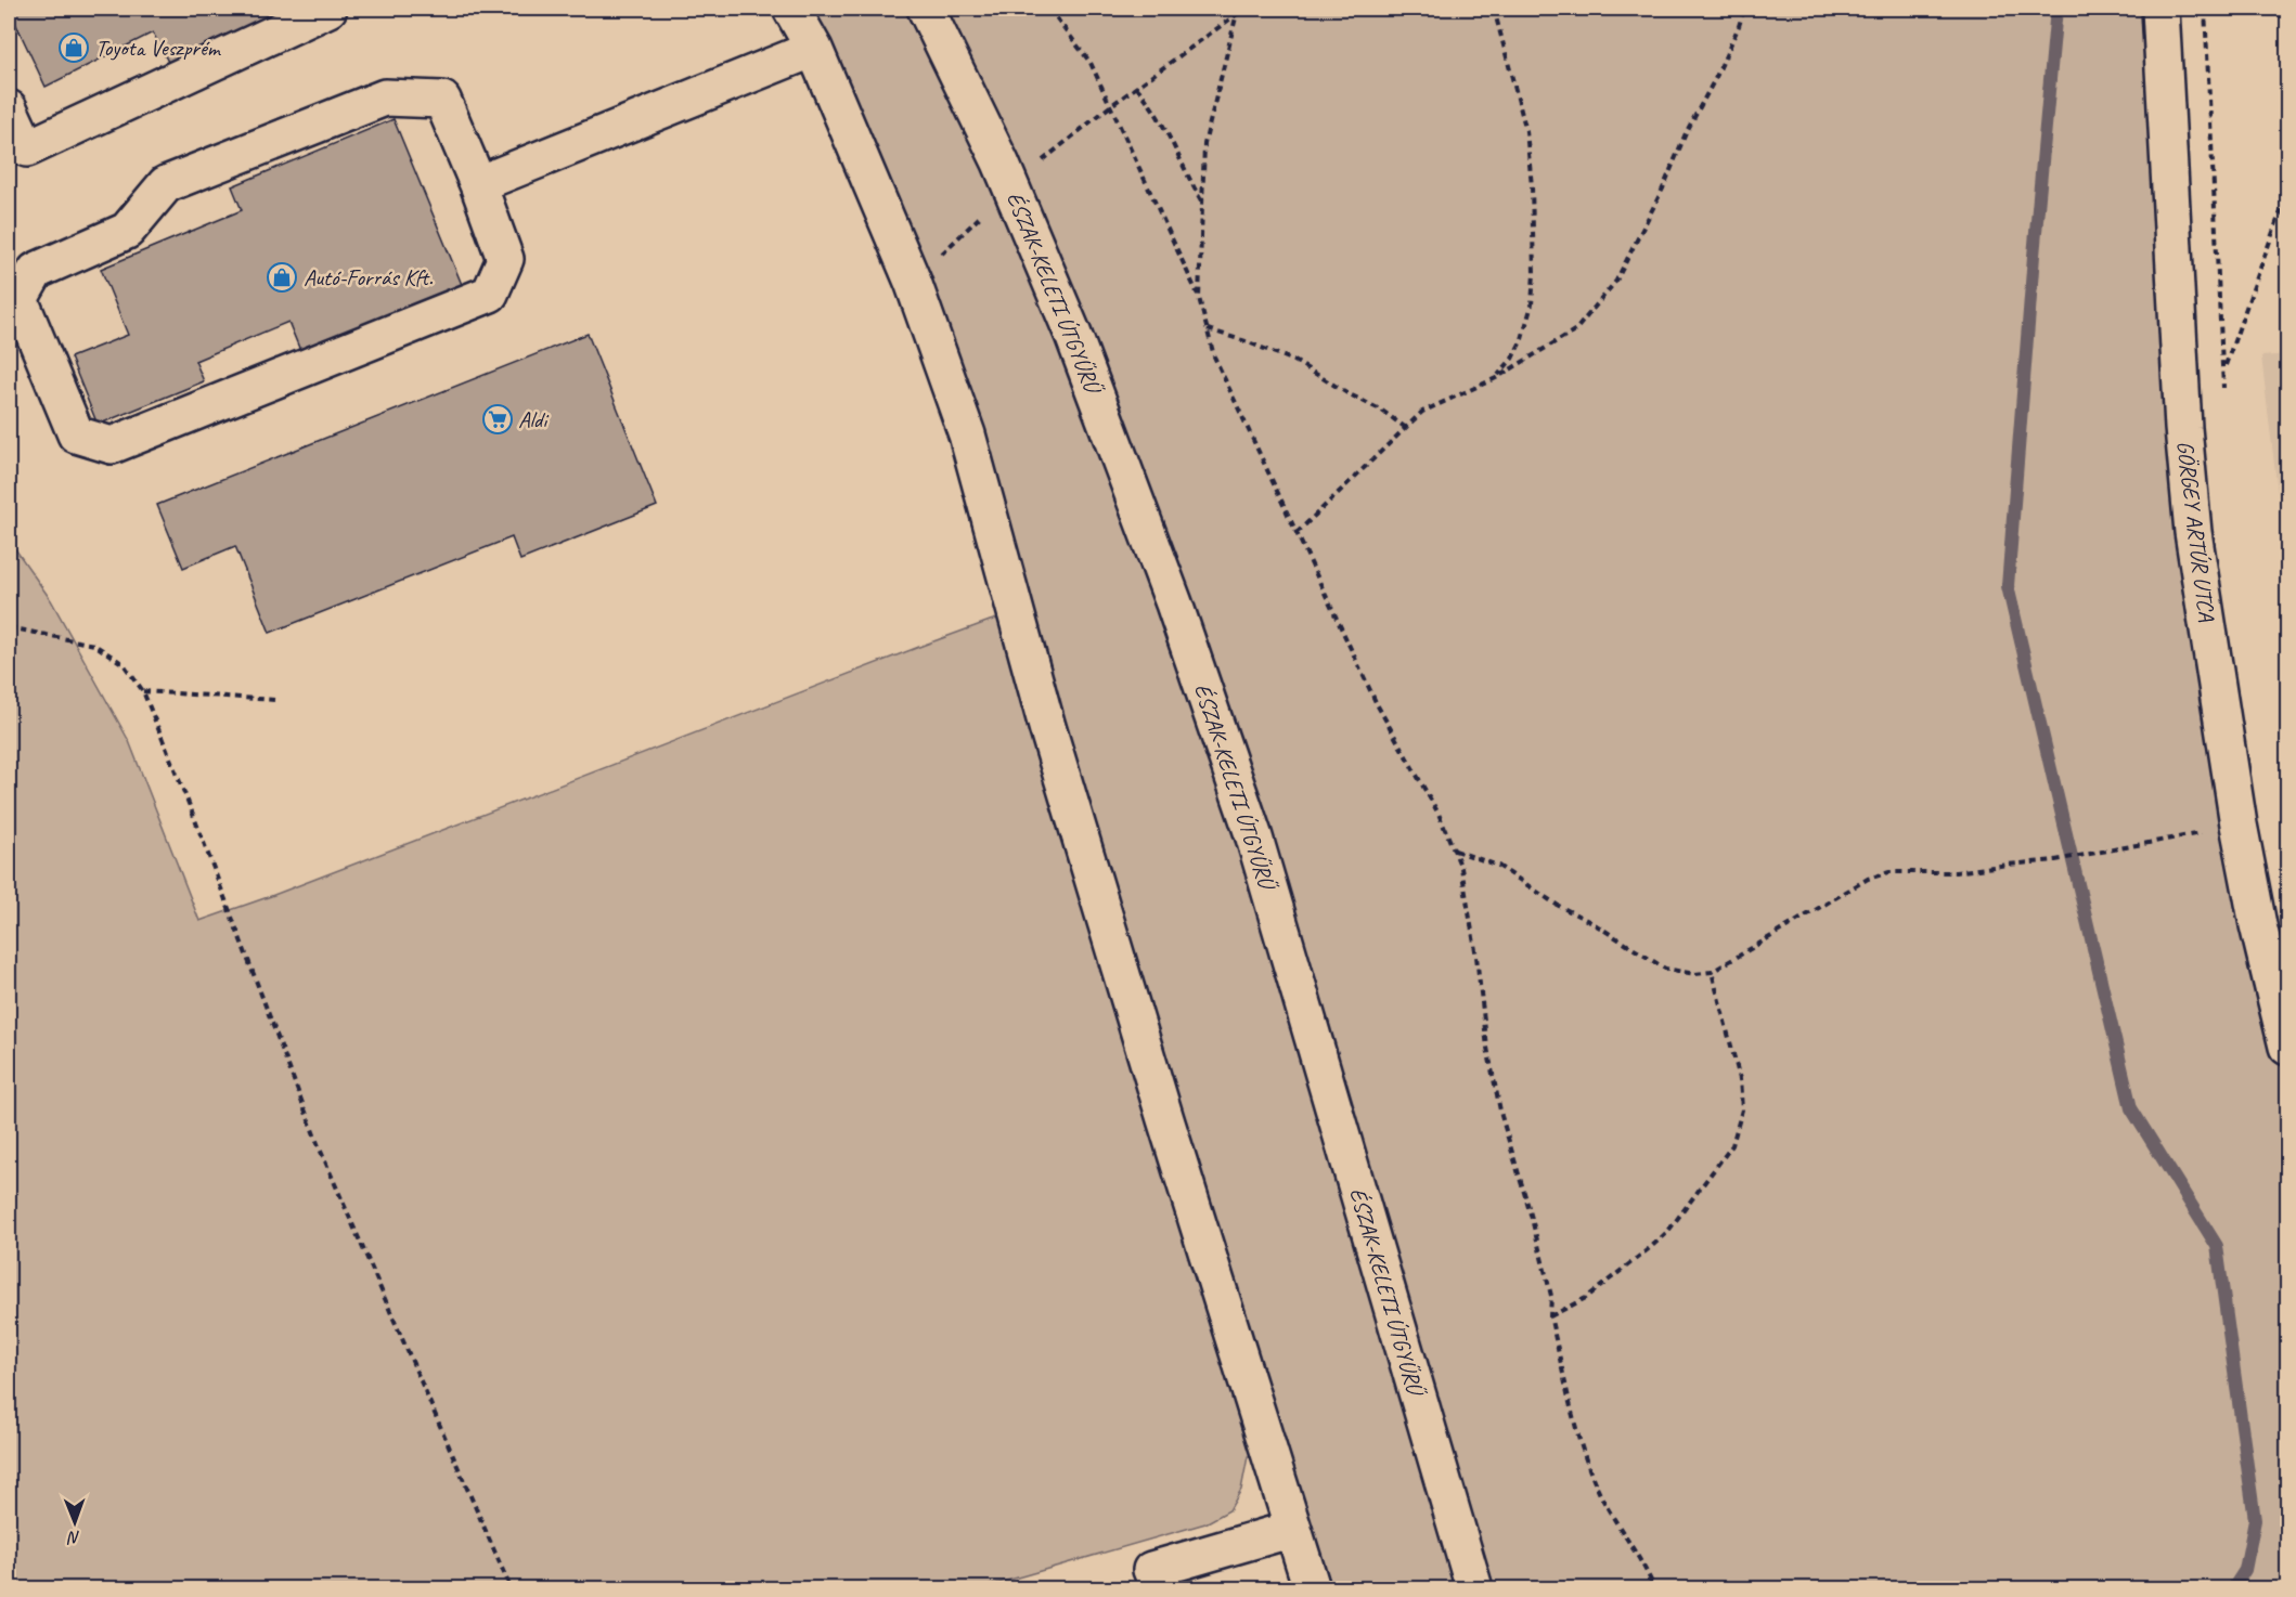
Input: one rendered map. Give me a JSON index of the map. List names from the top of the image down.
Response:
{
  "streets": {
    "main road": ["ÉSZAK-KELETI ÚTGYŰRŰ", "GÖRGEY ARTÚR UTCA"]
  },
  "places": {
    "shop": ["Toyota Veszprém", "Autó-Forrás Kft."],
    "supermarket": ["Aldi"]
  },
  "north": "bottom"
}
